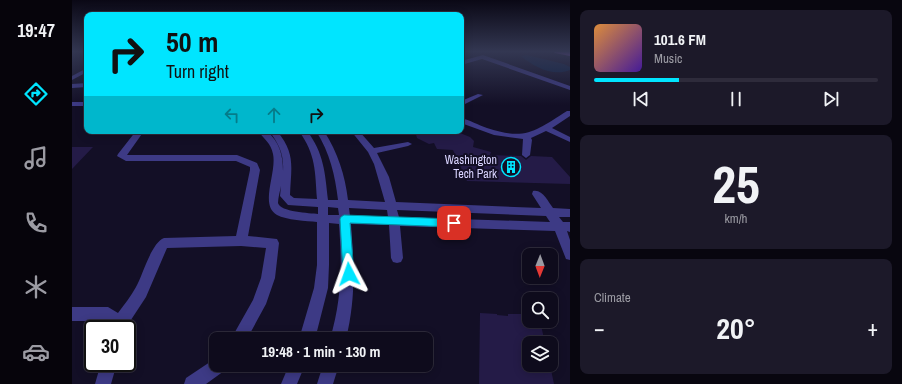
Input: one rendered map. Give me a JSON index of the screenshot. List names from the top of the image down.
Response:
{
  "places": {
    "building": ["Washington Tech Park"]
  },
  "north": "bottom",
  "page": {
    "tabs": "19:47",
    "turn": ["50 m", "Turn right"],
    "song": ["101.6 FM", "Music"],
    "tile": [
      ["25", "km/h"],
      "Climate"
    ],
    "heat": ["−", "20°", "+"],
    "limit": "30",
    "trip": "19:48 · 1 min · 130 m"
  }
}
